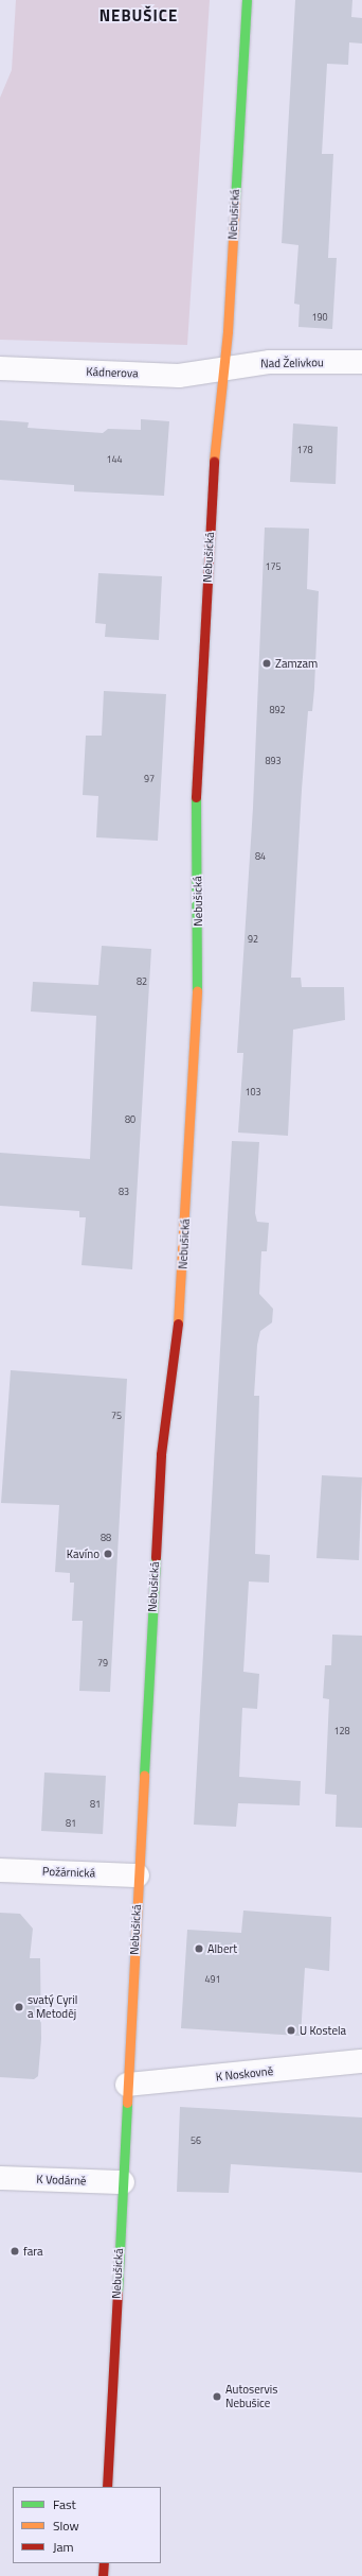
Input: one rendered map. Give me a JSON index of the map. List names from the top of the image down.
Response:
{
  "streets": {
    "street": [
      "Nebušická",
      "Nad Želivkou",
      "Kádnerova",
      "Požárnická",
      "K Noskovně",
      "K Vodárně"
    ]
  },
  "crossings": [
    ["Nebušická", "Nad Želivkou"],
    ["Nebušická", "Kádnerova"],
    ["Nebušická", "Požárnická"],
    ["Nebušická", "K Noskovně"],
    ["Nebušická", "K Vodárně"],
    ["Nad Želivkou", "Kádnerova"]
  ],
  "districts": ["NEBUŠICE"],
  "places": [
    "Zamzam",
    "Kavíno",
    "Albert",
    "svatý Cyril a Metoděj",
    "U Kostela",
    "fara",
    "Autoservis Nebušice"
  ],
  "house_numbers": [
    "190",
    "178",
    "144",
    "175",
    "892",
    "893",
    "97",
    "84",
    "92",
    "82",
    "103",
    "80",
    "83",
    "75",
    "88",
    "79",
    "128",
    "81",
    "81",
    "491",
    "56"
  ],
  "legend": ["Fast", "Slow", "Jam"]
}
